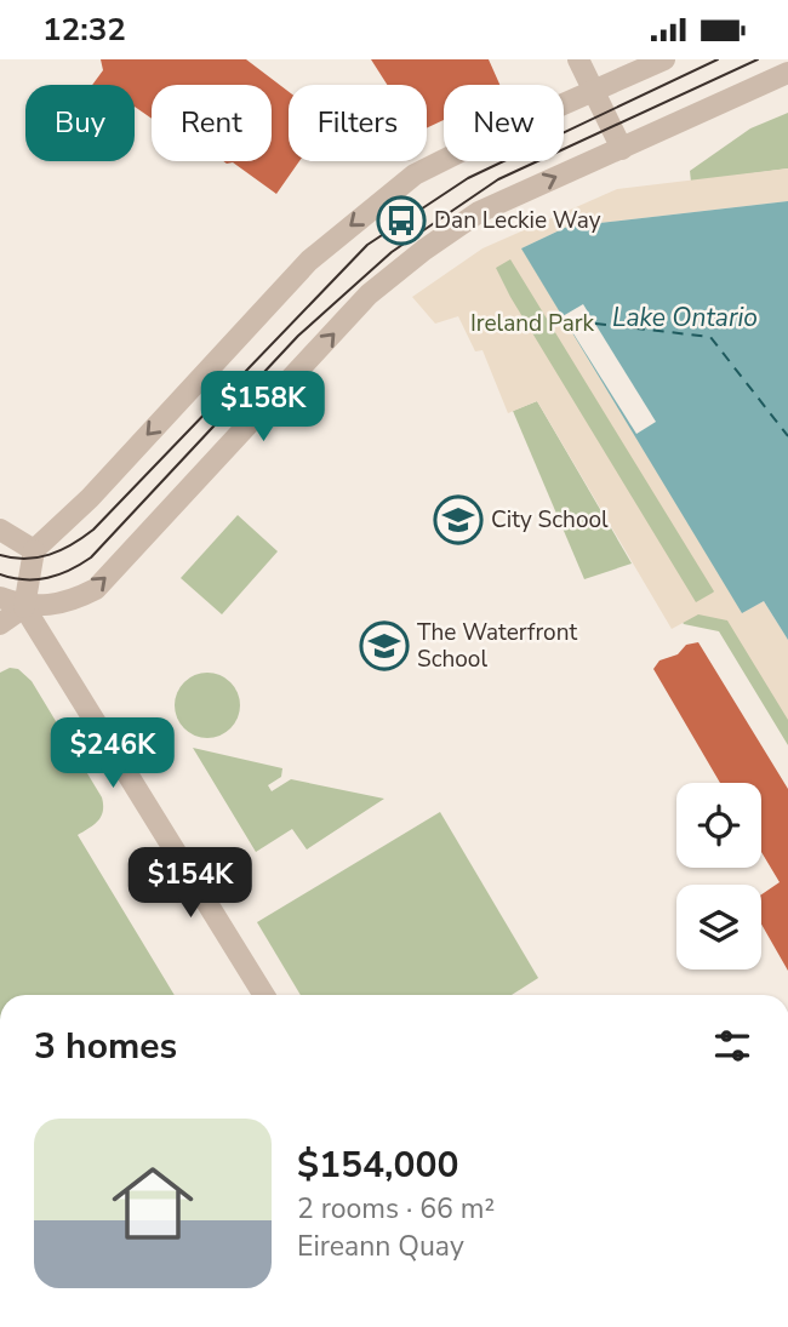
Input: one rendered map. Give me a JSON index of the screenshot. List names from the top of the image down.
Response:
{
  "water": ["Lake Ontario"],
  "parks": ["Ireland Park"],
  "places": {
    "bus stop": ["Dan Leckie Way"],
    "school or university": ["City School", "The Waterfront School"]
  },
  "page": {
    "status": "12:32",
    "chip": [
      "Buy",
      "Rent",
      "Filters",
      "New"
    ],
    "price": ["$158K", "$246K", "$154K"],
    "heading": "3 homes",
    "list": [
      {
        "name": "$154,000",
        "note": "2 rooms · 66 m² · Eireann Quay"
      }
    ]
  }
}
